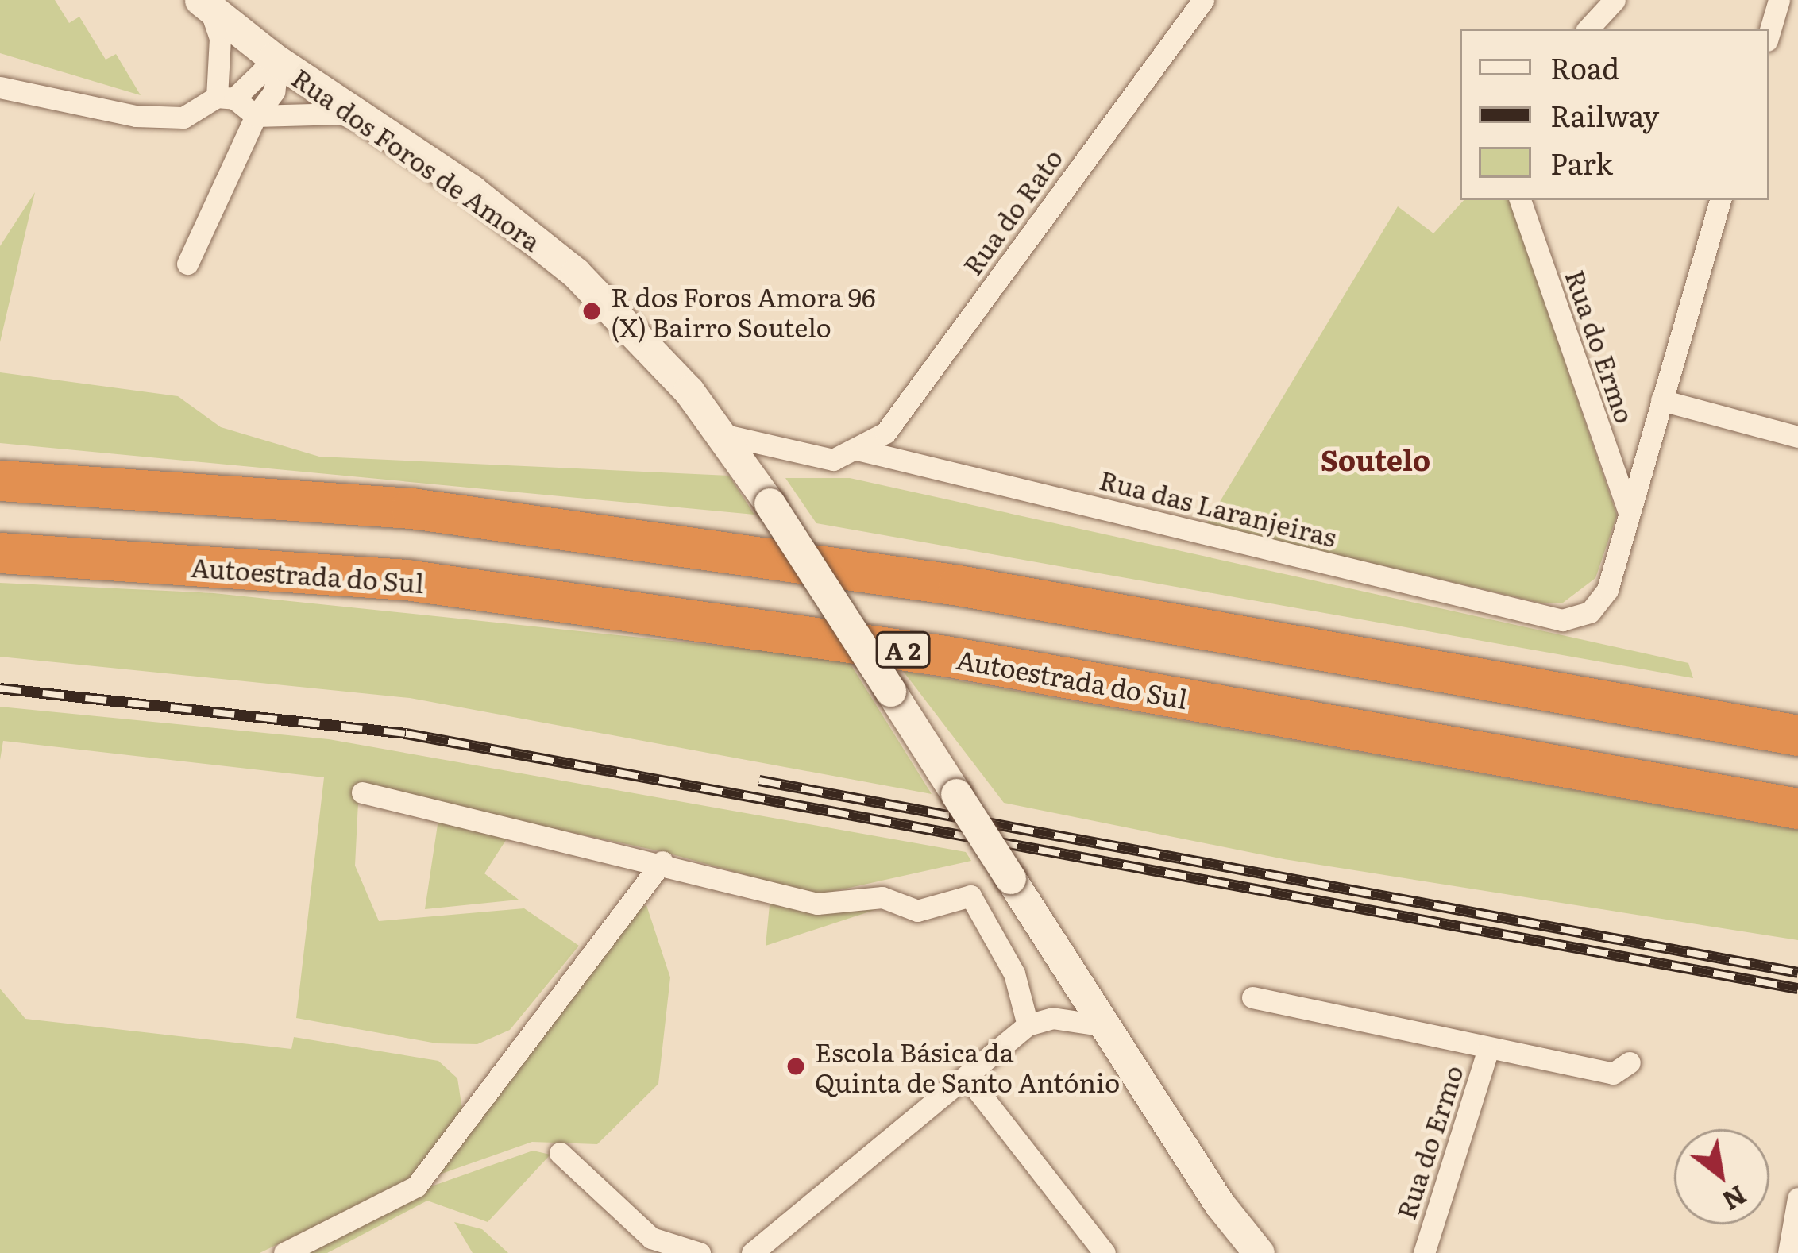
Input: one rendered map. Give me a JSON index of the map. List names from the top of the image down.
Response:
{
  "streets": {
    "highway": ["Autoestrada do Sul", "A 2"],
    "main road": ["Rua dos Foros de Amora"],
    "street": ["Rua do Rato", "Rua do Ermo", "Rua das Laranjeiras"]
  },
  "crossings": [
    ["Rua do Rato", "Rua das Laranjeiras"],
    ["Rua do Ermo", "Rua das Laranjeiras"]
  ],
  "districts": ["Soutelo"],
  "places": ["R dos Foros Amora 96 (X) Bairro Soutelo", "Escola Básica da Quinta de Santo António"],
  "legend": ["Road", "Railway", "Park"],
  "north": "bottom right"
}
